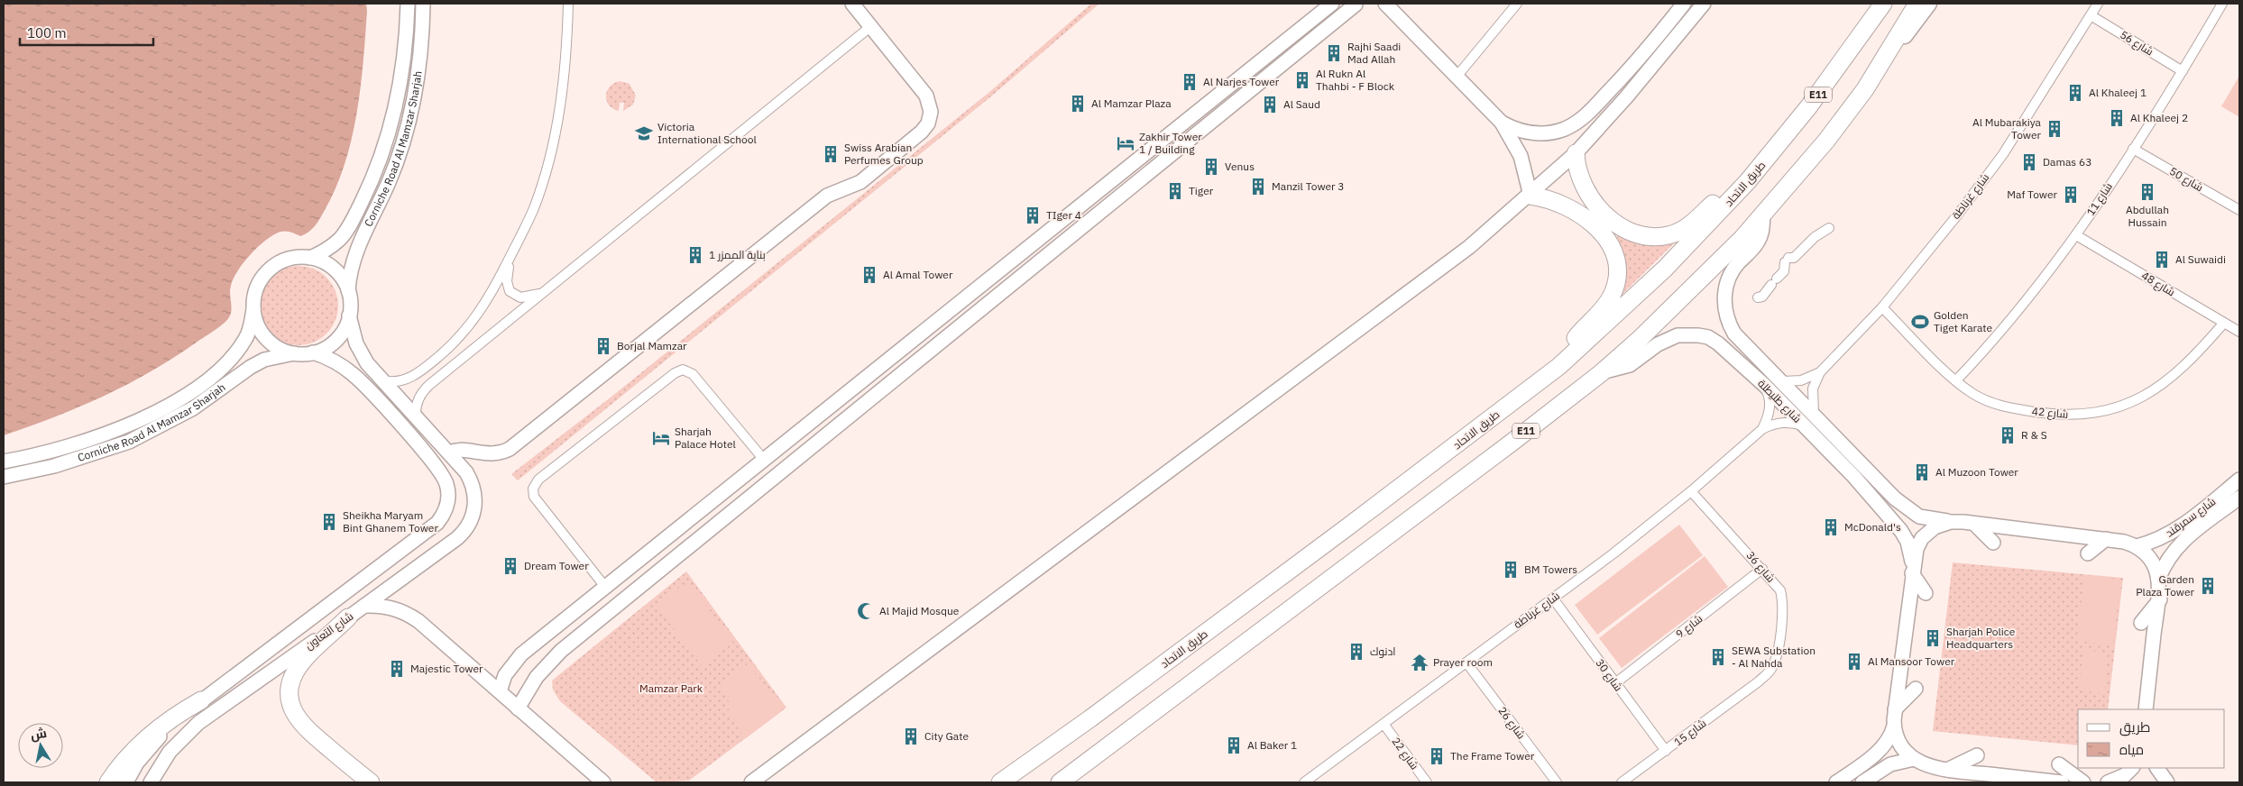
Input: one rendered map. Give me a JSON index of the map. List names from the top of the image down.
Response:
{
  "streets": {
    "highway": ["E11", "طريق الاتحاد"],
    "street": [
      "شارع 56",
      "Corniche Road Al Mamzar Sharjah",
      "شارع 50",
      "شارع غرناطة",
      "شارع 11",
      "شارع 48",
      "شارع طليطلة",
      "شارع 42",
      "شارع سمرقند",
      "شارع 36",
      "شارع 9",
      "شارع التعاون",
      "شارع 30",
      "شارع 26",
      "شارع 15",
      "شارع 22"
    ]
  },
  "crossings": [
    ["شارع 56", "شارع غرناطة"],
    ["شارع 56", "شارع 11"],
    ["E11", "شارع طليطلة"],
    ["Corniche Road Al Mamzar Sharjah", "شارع التعاون"],
    ["شارع 50", "شارع 11"],
    ["شارع غرناطة", "شارع طليطلة"],
    ["شارع غرناطة", "شارع 42"],
    ["شارع غرناطة", "شارع 36"],
    ["شارع غرناطة", "شارع 30"],
    ["شارع غرناطة", "شارع 26"],
    ["شارع غرناطة", "شارع 22"],
    ["شارع 11", "شارع 48"],
    ["شارع 11", "شارع 42"],
    ["شارع 48", "شارع 42"],
    ["شارع طليطلة", "شارع سمرقند"],
    ["شارع 36", "شارع 9"],
    ["شارع 36", "شارع 15"],
    ["شارع 9", "شارع 30"],
    ["شارع 30", "شارع 15"]
  ],
  "parks": ["Mamzar Park"],
  "places": {
    "building": [
      "Rajhi Saadi Mad Allah",
      "Al Rukn Al Thahbi - F Block",
      "Al Narjes Tower",
      "Al Khaleej 1",
      "Al Mamzar Plaza",
      "Al Saud",
      "Al Khaleej 2",
      "Al Mubarakiya Tower",
      "Swiss Arabian Perfumes Group",
      "Damas 63",
      "Venus",
      "Manzil Tower 3",
      "Tiger",
      "Abdullah Hussain",
      "Maf Tower",
      "TIger 4",
      "بناية الممزر 1",
      "Al Suwaidi",
      "Al Amal Tower",
      "Borjal Mamzar",
      "R & S",
      "Al Muzoon Tower",
      "Sheikha Maryam Bint Ghanem Tower",
      "McDonald's",
      "Dream Tower",
      "BM Towers",
      "Garden Plaza Tower",
      "Sharjah Police Headquarters",
      "ادنوك",
      "SEWA Substation - Al Nahda",
      "Al Mansoor Tower",
      "Majestic Tower",
      "City Gate",
      "Al Baker 1",
      "The Frame Tower"
    ],
    "school or university": ["Victoria International School"],
    "hotel": ["Zakhir Tower 1 / Building", "Sharjah Palace Hotel"],
    "sports": ["Golden Tiget Karate"],
    "mosque": ["Al Majid Mosque"],
    "temple": ["Prayer room"]
  },
  "legend": ["طريق", "مياه"],
  "scale_bar": "100 m",
  "north": "top"
}
